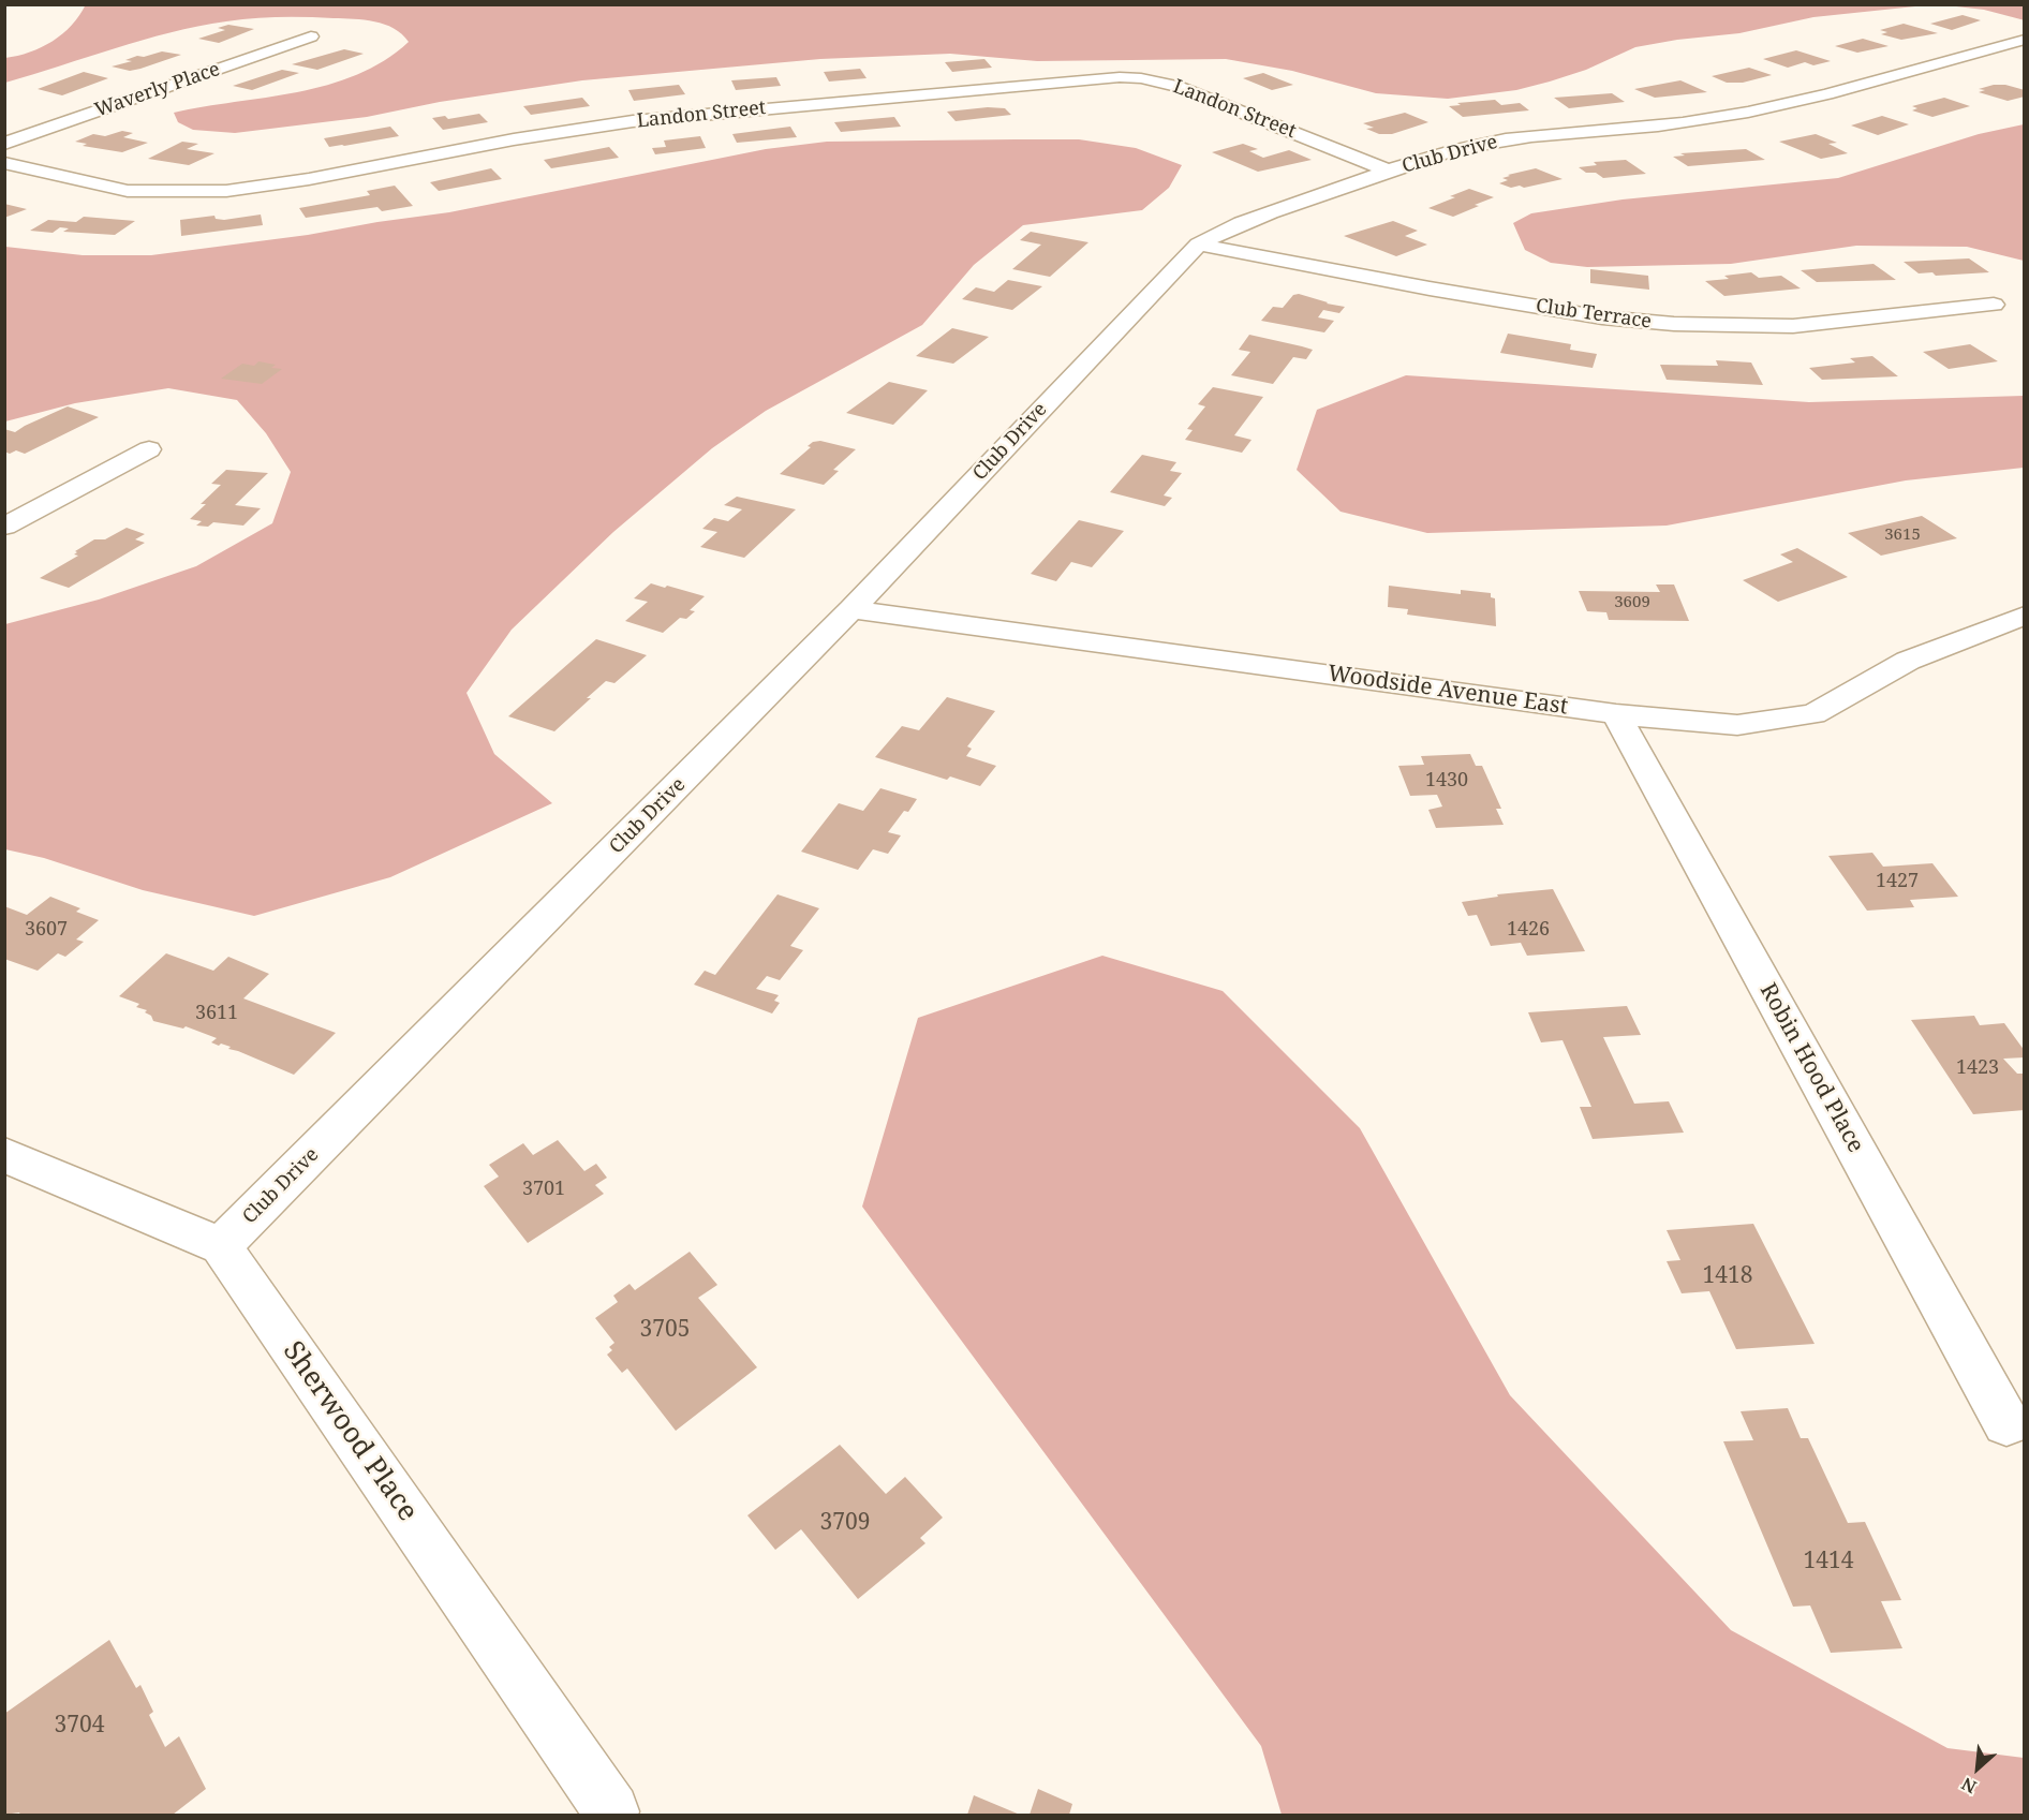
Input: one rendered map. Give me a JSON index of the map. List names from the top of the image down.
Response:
{
  "streets": {
    "street": [
      "Waverly Place",
      "Landon Street",
      "Club Drive",
      "Club Terrace",
      "Woodside Avenue East",
      "Robin Hood Place",
      "Sherwood Place"
    ]
  },
  "crossings": [
    ["Landon Street", "Club Drive"],
    ["Club Drive", "Club Terrace"],
    ["Club Drive", "Woodside Avenue East"],
    ["Club Drive", "Sherwood Place"],
    ["Woodside Avenue East", "Robin Hood Place"]
  ],
  "house_numbers": [
    "3615",
    "3609",
    "1430",
    "1427",
    "3607",
    "1426",
    "3611",
    "1423",
    "3701",
    "1418",
    "3705",
    "3709",
    "1414",
    "3704"
  ],
  "north": "bottom left"
}
